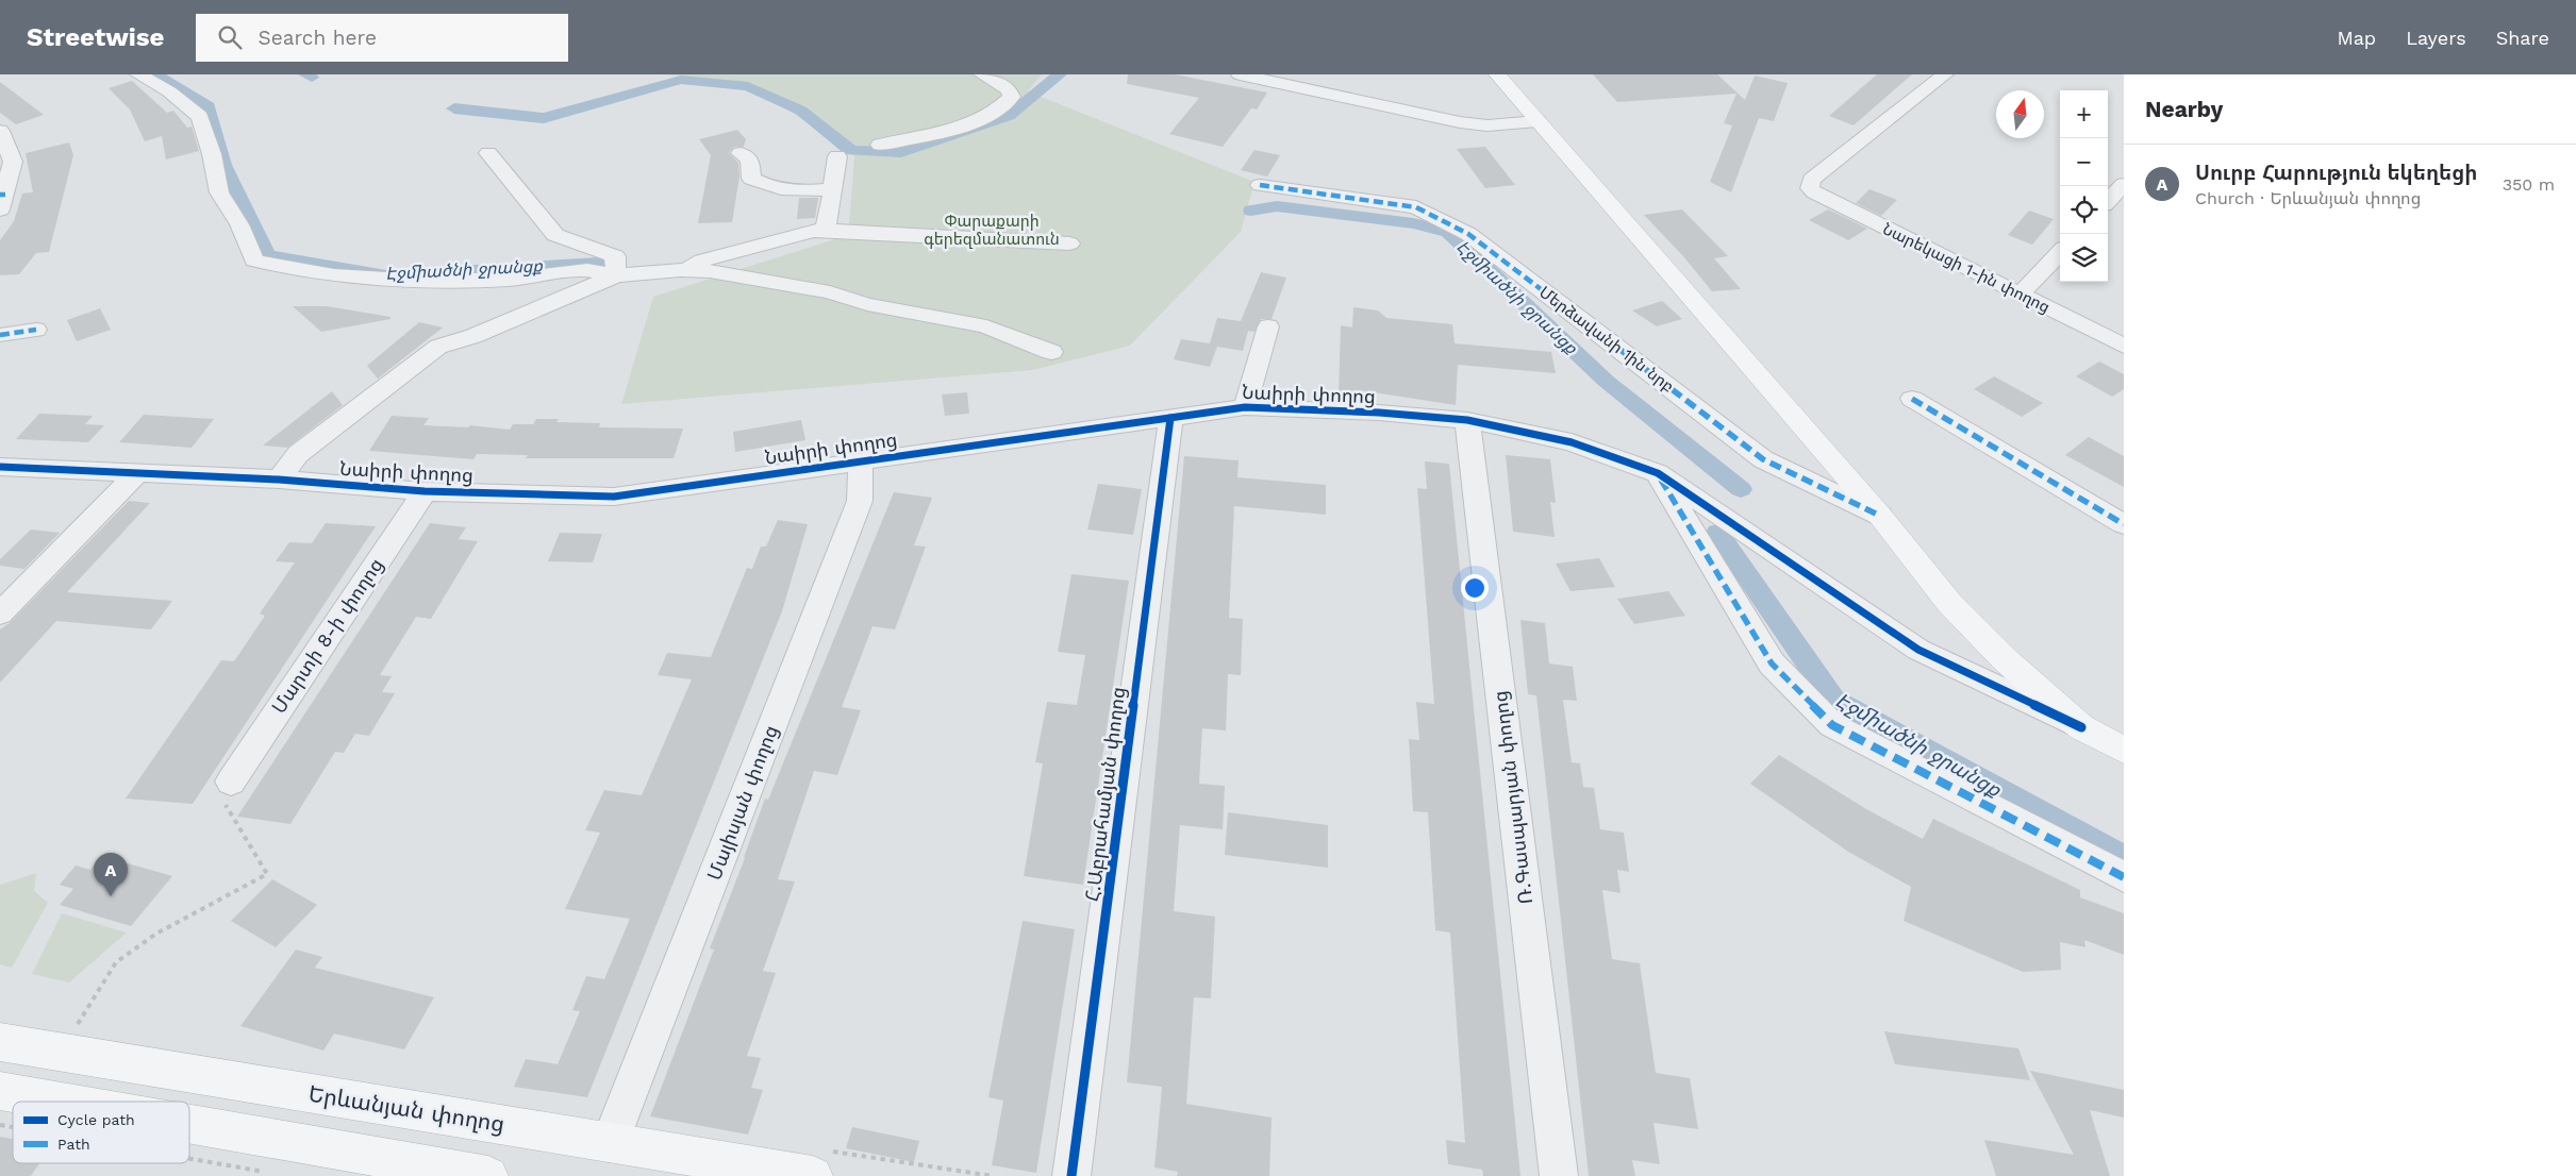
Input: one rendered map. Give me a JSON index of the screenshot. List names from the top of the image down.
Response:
{
  "streets": {
    "main road": ["Երևանյան փողոց"],
    "street": [
      "Նարեկացի 1-ին փողոց",
      "Մերձավանի 1ին նրբ",
      "Նաիրի փողոց",
      "Մարտի 8-ի փողոց",
      "Հ.Աբրահամյան փողոց",
      "Ռ.Գասպարյան փողոց",
      "Մայիսյան փողոց"
    ]
  },
  "crossings": [
    ["Նաիրի փողոց", "Մարտի 8-ի փողոց"],
    ["Նաիրի փողոց", "Հ.Աբրահամյան փողոց"],
    ["Նաիրի փողոց", "Ռ.Գասպարյան փողոց"],
    ["Նաիրի փողոց", "Մայիսյան փողոց"],
    ["Մայիսյան փողոց", "Երևանյան փողոց"]
  ],
  "water": ["Էջմիածնի ջրանցք"],
  "parks": ["Փարաքարի գերեզմանատուն"],
  "legend": ["Cycle path", "Path"],
  "north": "top",
  "page": {
    "header": "Streetwise",
    "search": "Search here",
    "nav": ["Map", "Layers", "Share"],
    "heading": "Nearby",
    "map_buttons": ["+", "−"],
    "list": [
      {
        "mark": "A",
        "name": "Սուրբ Հարություն եկեղեցի",
        "note": "Church · Երևանյան փողոց",
        "value": "350 m"
      }
    ],
    "pins": "A"
  }
}
